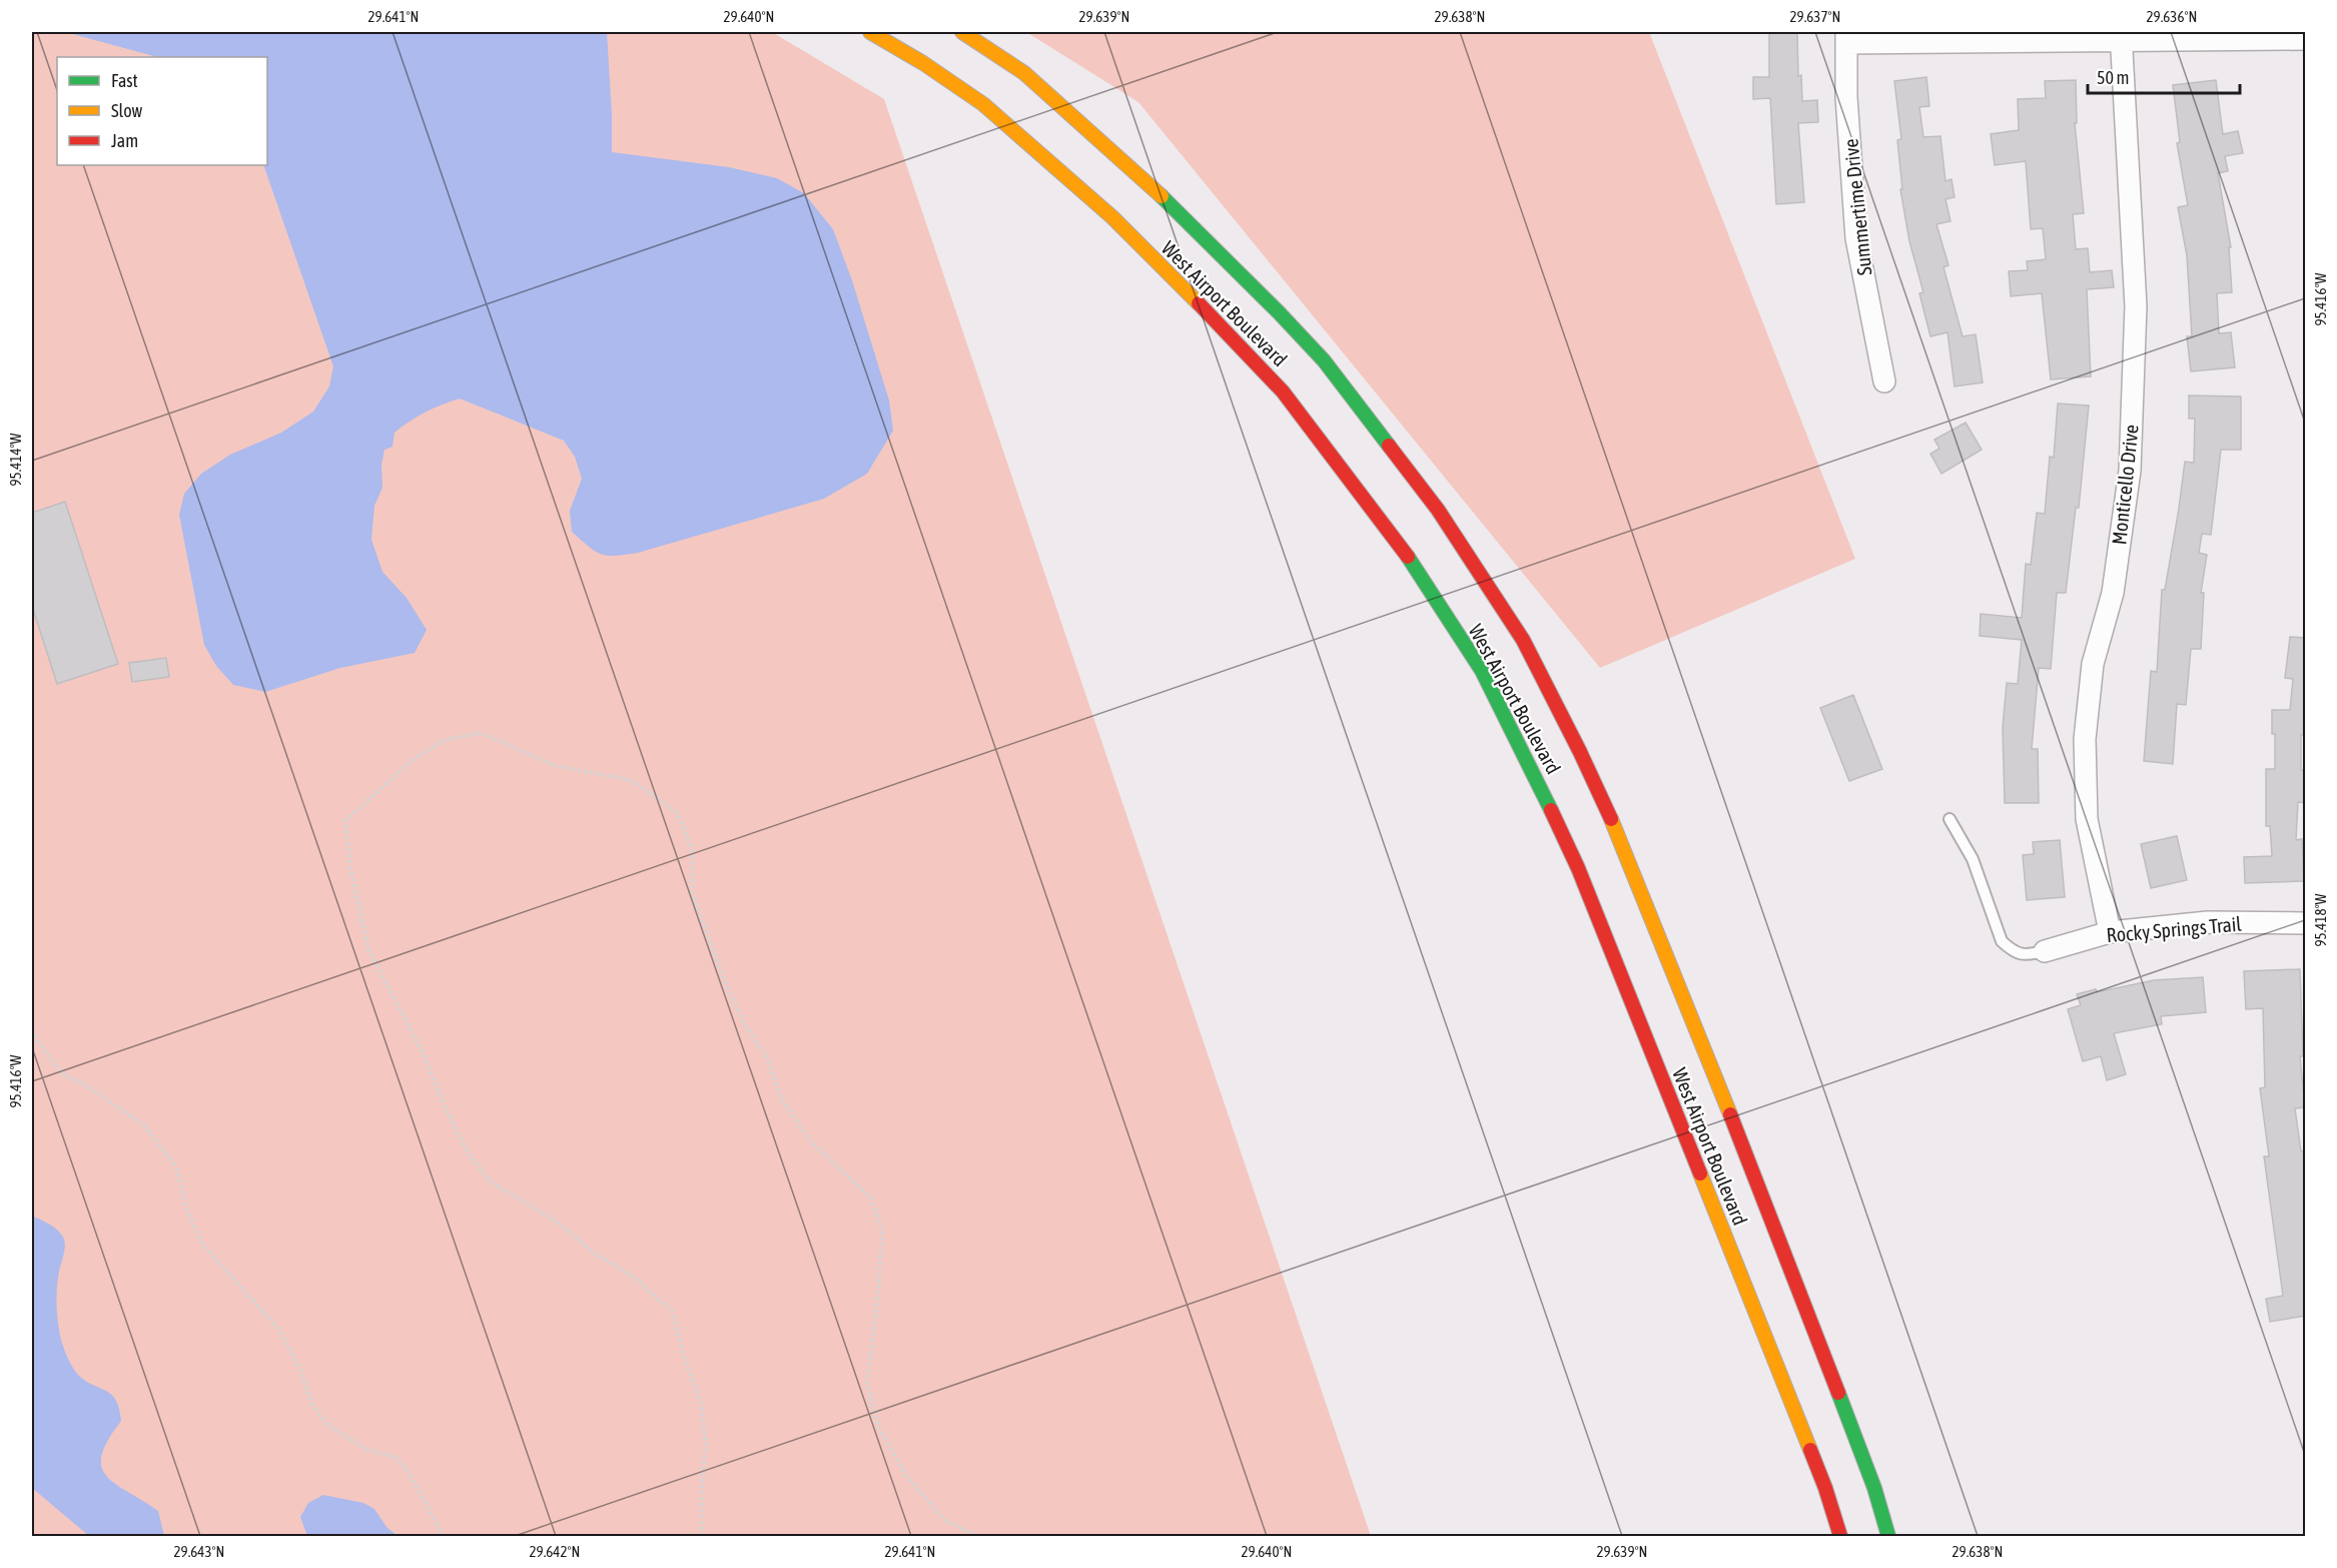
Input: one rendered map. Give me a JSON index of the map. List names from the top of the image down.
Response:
{
  "streets": {
    "main road": ["West Airport Boulevard"],
    "street": ["Summertime Drive", "Monticello Drive", "Rocky Springs Trail"]
  },
  "crossings": [
    ["Monticello Drive", "Rocky Springs Trail"]
  ],
  "legend": ["Fast", "Slow", "Jam"],
  "scale_bar": "50 m",
  "coordinates": [
    "29.641°N",
    "29.640°N",
    "29.639°N",
    "29.638°N",
    "29.637°N",
    "29.636°N",
    "95.416°W",
    "95.414°W",
    "95.418°W",
    "29.643°N",
    "29.642°N"
  ]
}
